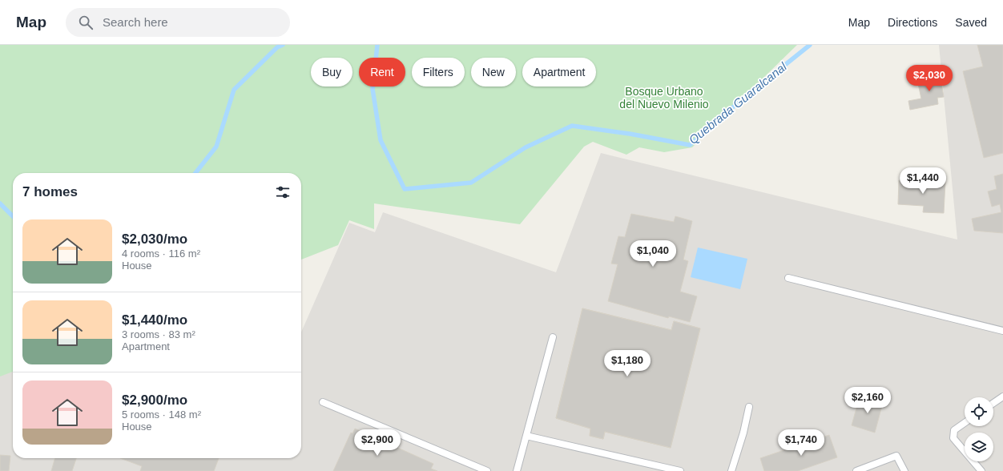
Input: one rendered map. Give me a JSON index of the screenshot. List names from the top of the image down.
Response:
{
  "water": ["Quebrada Guaralcanal"],
  "parks": ["Bosque Urbano del Nuevo Milenio"],
  "page": {
    "header": "Map",
    "search": "Search here",
    "nav": ["Map", "Directions", "Saved"],
    "chip": [
      "Buy",
      "Rent",
      "Filters",
      "New",
      "Apartment"
    ],
    "price": [
      "$2,030",
      "$1,440",
      "$1,040",
      "$1,180",
      "$2,160",
      "$2,900",
      "$1,740"
    ],
    "heading": "7 homes",
    "list": [
      {
        "name": "$2,030/mo",
        "note": "4 rooms · 116 m² · House"
      },
      {
        "name": "$1,440/mo",
        "note": "3 rooms · 83 m² · Apartment"
      },
      {
        "name": "$2,900/mo",
        "note": "5 rooms · 148 m² · House"
      }
    ]
  }
}
